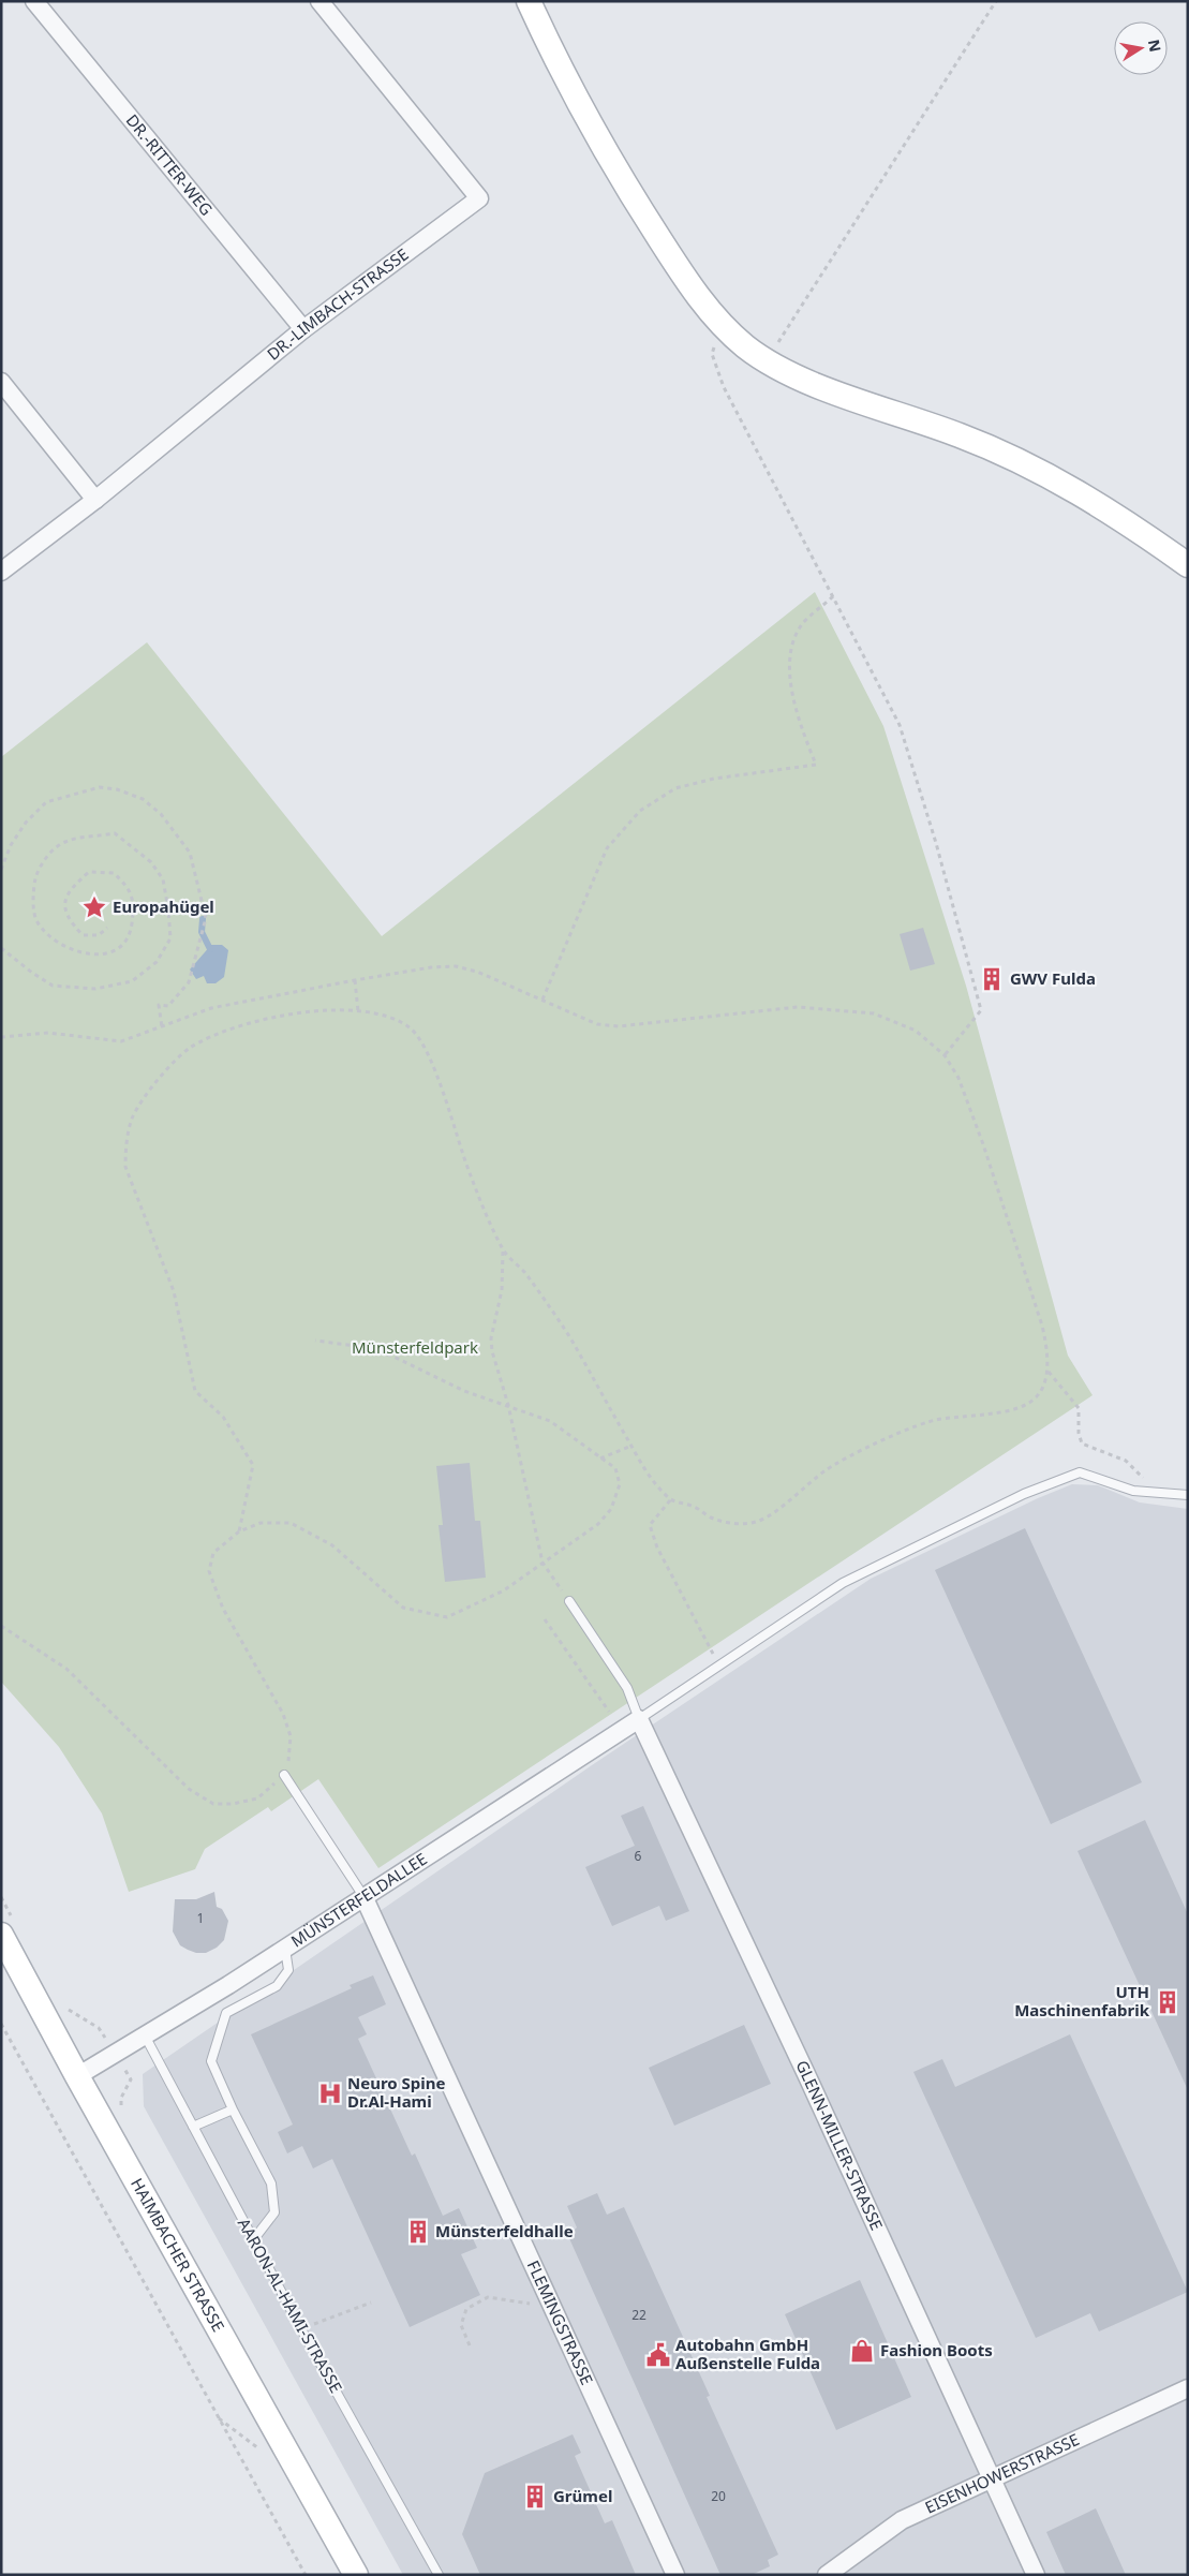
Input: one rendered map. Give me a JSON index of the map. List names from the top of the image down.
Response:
{
  "streets": {
    "street": [
      "DR.-RITTER-WEG",
      "DR.-LIMBACH-STRASSE",
      "MÜNSTERFELDALLEE",
      "GLENN-MILLER-STRASSE",
      "HAIMBACHER STRASSE",
      "FLEMINGSTRASSE",
      "EISENHOWERSTRASSE"
    ],
    "lane": ["AARON-AL-HAMI-STRASSE"]
  },
  "crossings": [
    ["DR.-RITTER-WEG", "DR.-LIMBACH-STRASSE"],
    ["MÜNSTERFELDALLEE", "GLENN-MILLER-STRASSE"],
    ["MÜNSTERFELDALLEE", "HAIMBACHER STRASSE"],
    ["MÜNSTERFELDALLEE", "AARON-AL-HAMI-STRASSE"],
    ["MÜNSTERFELDALLEE", "FLEMINGSTRASSE"],
    ["GLENN-MILLER-STRASSE", "EISENHOWERSTRASSE"]
  ],
  "parks": ["Münsterfeldpark"],
  "places": {
    "place": ["Europahügel"],
    "building": [
      "GWV Fulda",
      "UTH Maschinenfabrik",
      "Münsterfeldhalle",
      "Grümel"
    ],
    "hospital": ["Neuro Spine Dr.Al-Hami"],
    "shop": ["Fashion Boots"],
    "public building": ["Autobahn GmbH Außenstelle Fulda"]
  },
  "house_numbers": [
    "6",
    "1",
    "22",
    "20"
  ],
  "north": "right"
}
